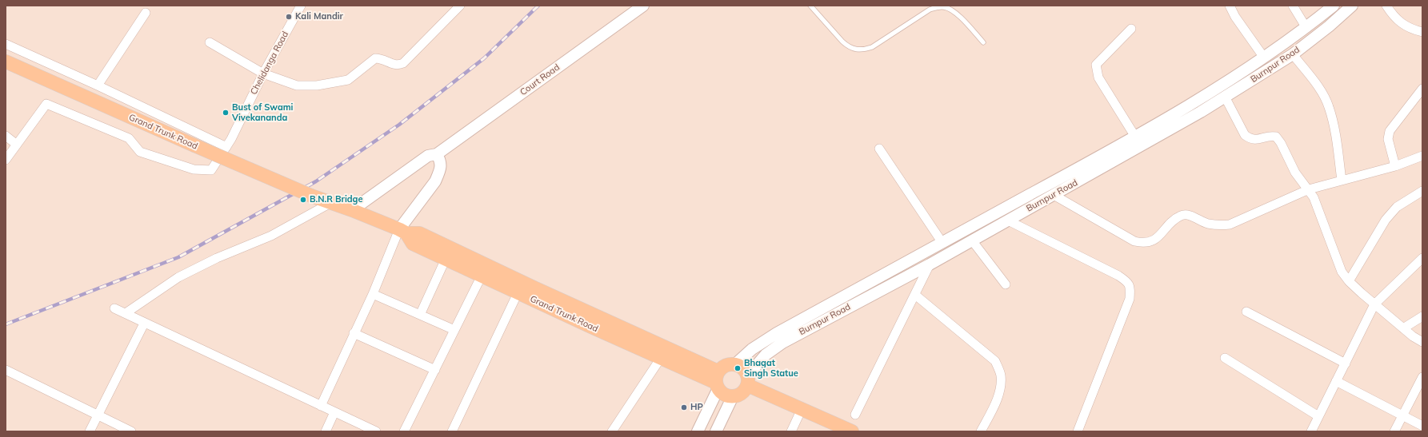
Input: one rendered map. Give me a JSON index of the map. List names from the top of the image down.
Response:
{
  "streets": {
    "main road": ["Grand Trunk Road"],
    "street": ["Chelidanga Road", "Burnpur Road", "Court Road"]
  },
  "crossings": [
    ["Burnpur Road", "Grand Trunk Road"],
    ["Court Road", "Grand Trunk Road"]
  ],
  "places": [
    "Kali Mandir",
    "Bust of Swami Vivekananda",
    "B.N.R Bridge",
    "Bhagat Singh Statue",
    "HP"
  ]
}
